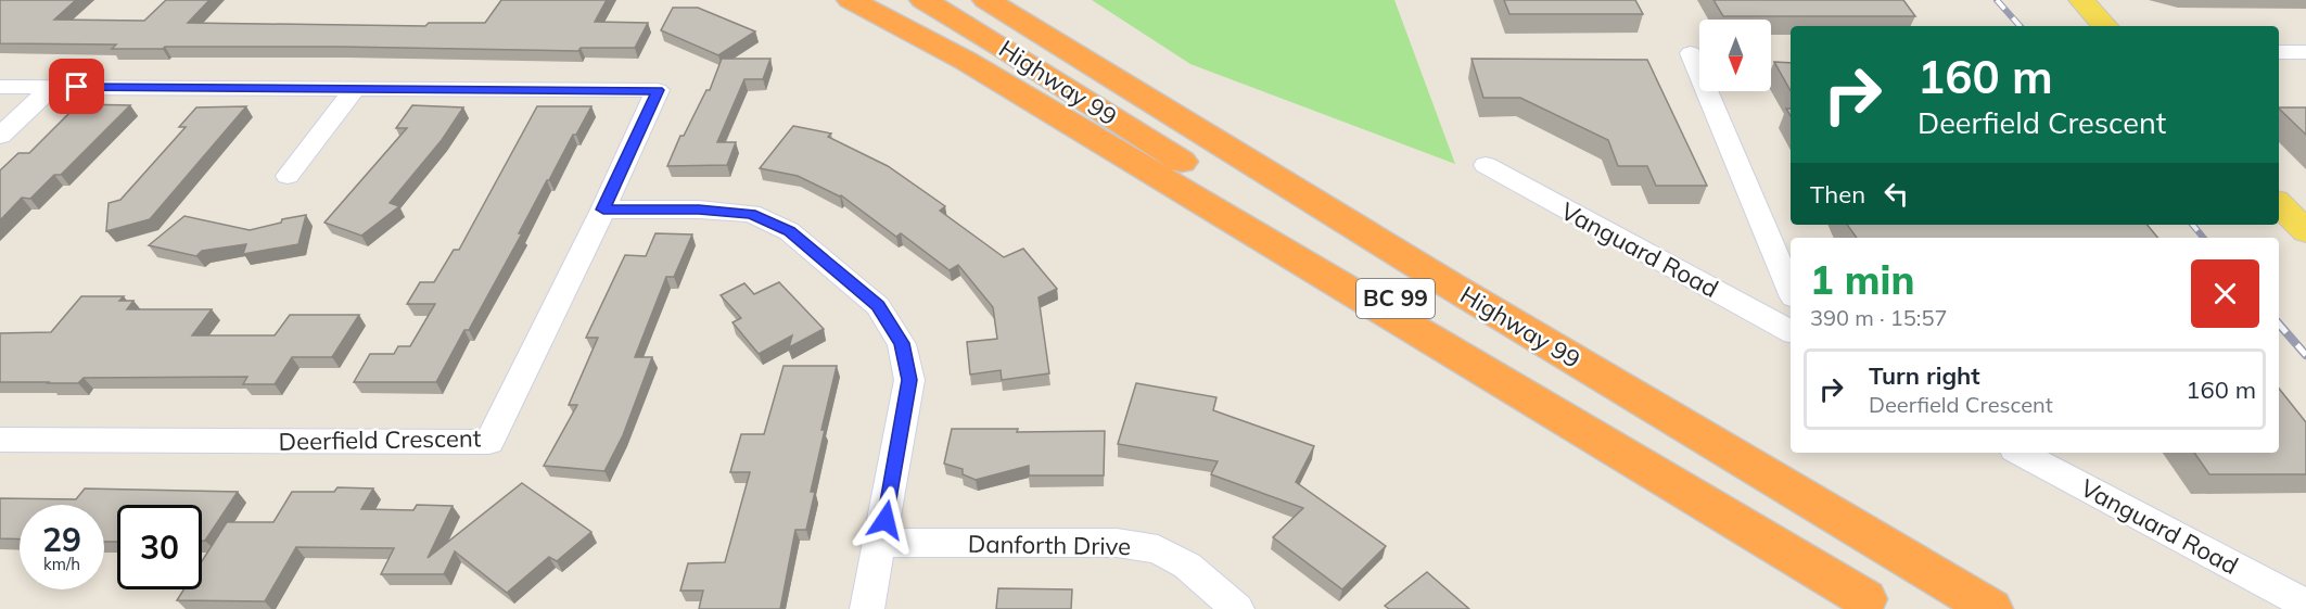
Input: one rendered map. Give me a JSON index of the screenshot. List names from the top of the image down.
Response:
{
  "streets": {
    "highway": ["Highway 99", "BC 99"],
    "street": ["Vanguard Road", "Deerfield Crescent", "Danforth Drive"]
  },
  "north": "bottom",
  "page": {
    "turn": ["160 m", "Deerfield Crescent"],
    "then": "Then",
    "heading": ["1 min", "390 m · 15:57"],
    "list": [
      {
        "name": "Turn right",
        "note": "Deerfield Crescent",
        "value": "160 m"
      }
    ],
    "speed": "29 km/h",
    "limit": "30"
  }
}
